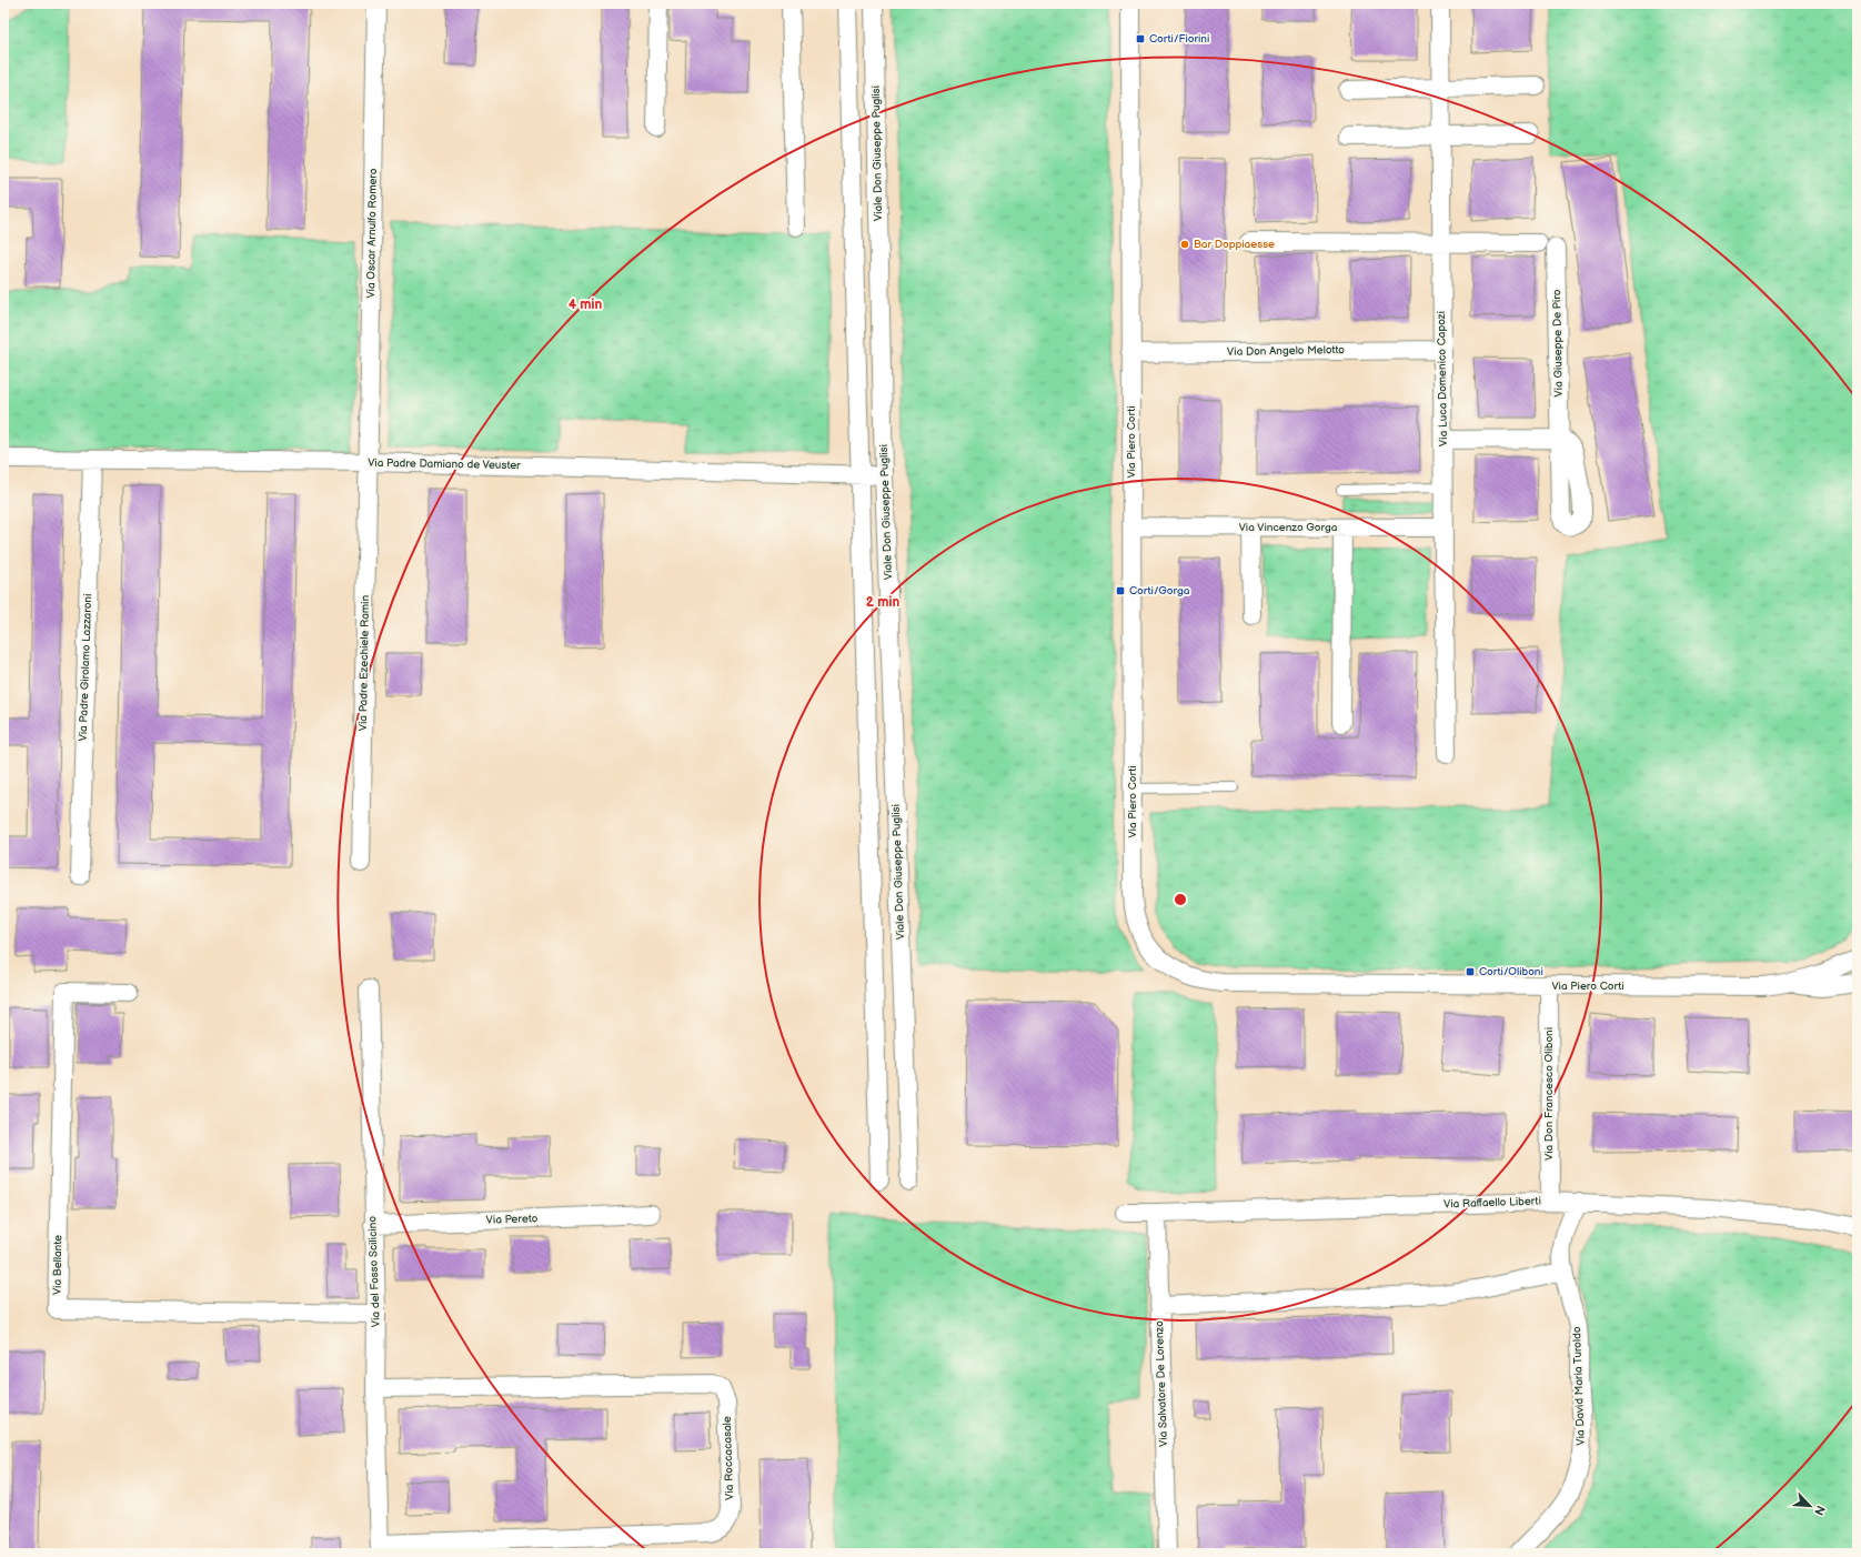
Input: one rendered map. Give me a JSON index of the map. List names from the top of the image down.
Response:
{
  "streets": {
    "street": [
      "Viale Don Giuseppe Puglisi",
      "Via Oscar Arnulfo Romero",
      "Via Giuseppe De Piro",
      "Via Don Angelo Melotto",
      "Via Luca Domenico Capozi",
      "Via Piero Corti",
      "Via Padre Damiano de Veuster",
      "Via Vincenzo Gorga",
      "Via Padre Ezechiele Ramin",
      "Via Padre Girolamo Lazzaroni",
      "Via Don Francesco Oliboni",
      "Via Raffaello Liberti",
      "Via Pereto",
      "Via Bellante",
      "Via del Fosso Scilicino",
      "Via Salvatore De Lorenzo",
      "Via David Maria Turoldo",
      "Via Roccacasale"
    ]
  },
  "crossings": [
    ["Viale Don Giuseppe Puglisi", "Via Padre Damiano de Veuster"],
    ["Via Oscar Arnulfo Romero", "Via Padre Damiano de Veuster"],
    ["Via Oscar Arnulfo Romero", "Via Padre Ezechiele Ramin"],
    ["Via Giuseppe De Piro", "Via Luca Domenico Capozi"],
    ["Via Don Angelo Melotto", "Via Luca Domenico Capozi"],
    ["Via Don Angelo Melotto", "Via Piero Corti"],
    ["Via Luca Domenico Capozi", "Via Vincenzo Gorga"],
    ["Via Piero Corti", "Via Vincenzo Gorga"],
    ["Via Piero Corti", "Via Don Francesco Oliboni"],
    ["Via Padre Damiano de Veuster", "Via Padre Ezechiele Ramin"],
    ["Via Padre Damiano de Veuster", "Via Padre Girolamo Lazzaroni"],
    ["Via Don Francesco Oliboni", "Via Raffaello Liberti"],
    ["Via Raffaello Liberti", "Via Salvatore De Lorenzo"],
    ["Via Raffaello Liberti", "Via David Maria Turoldo"],
    ["Via Pereto", "Via del Fosso Scilicino"],
    ["Via Bellante", "Via del Fosso Scilicino"],
    ["Via del Fosso Scilicino", "Via Roccacasale"]
  ],
  "places": {
    "transit": ["Corti/Fiorini", "Corti/Gorga", "Corti/Oliboni"],
    "other": ["Bar Doppiaesse"]
  },
  "north": "bottom right",
  "rings": ["4 min", "2 min"]
}
